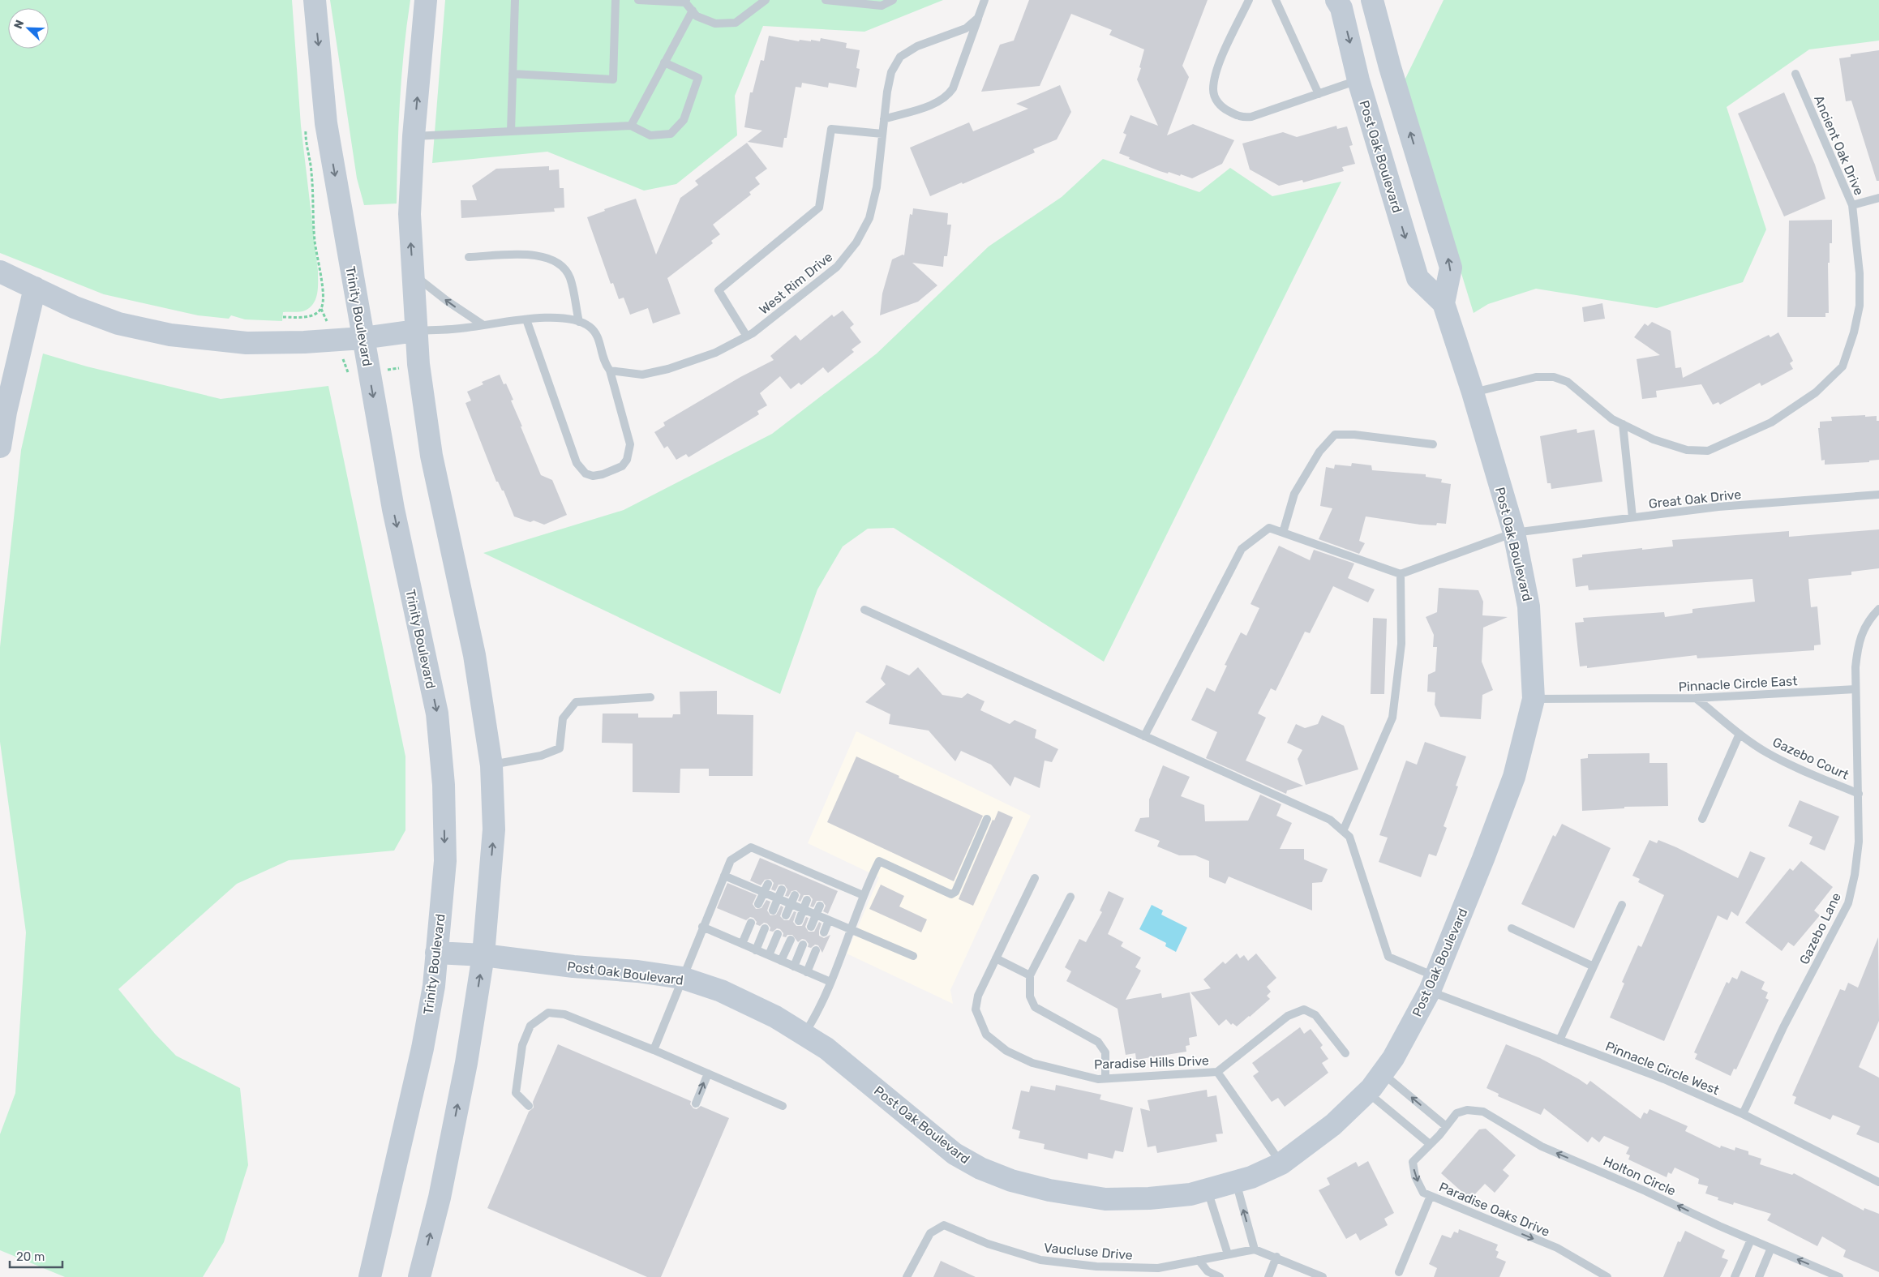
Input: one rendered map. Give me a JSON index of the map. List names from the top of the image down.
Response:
{
  "streets": {
    "street": ["Post Oak Boulevard", "Trinity Boulevard"],
    "lane": [
      "Ancient Oak Drive",
      "West Rim Drive",
      "Great Oak Drive",
      "Pinnacle Circle East",
      "Gazebo Court",
      "Gazebo Lane",
      "Paradise Hills Drive",
      "Pinnacle Circle West",
      "Holton Circle",
      "Paradise Oaks Drive",
      "Vaucluse Drive"
    ]
  },
  "crossings": [
    ["Ancient Oak Drive", "Post Oak Boulevard"],
    ["Post Oak Boulevard", "Trinity Boulevard"],
    ["Post Oak Boulevard", "Great Oak Drive"],
    ["Post Oak Boulevard", "Pinnacle Circle East"],
    ["Post Oak Boulevard", "Paradise Hills Drive"],
    ["Post Oak Boulevard", "Pinnacle Circle West"],
    ["Pinnacle Circle East", "Gazebo Court"],
    ["Pinnacle Circle East", "Gazebo Lane"],
    ["Gazebo Court", "Gazebo Lane"],
    ["Gazebo Lane", "Pinnacle Circle West"],
    ["Holton Circle", "Paradise Oaks Drive"]
  ],
  "one_way": ["Holton Circle", "Paradise Oaks Drive"],
  "scale_bar": "20 m",
  "north": "top left"
}
